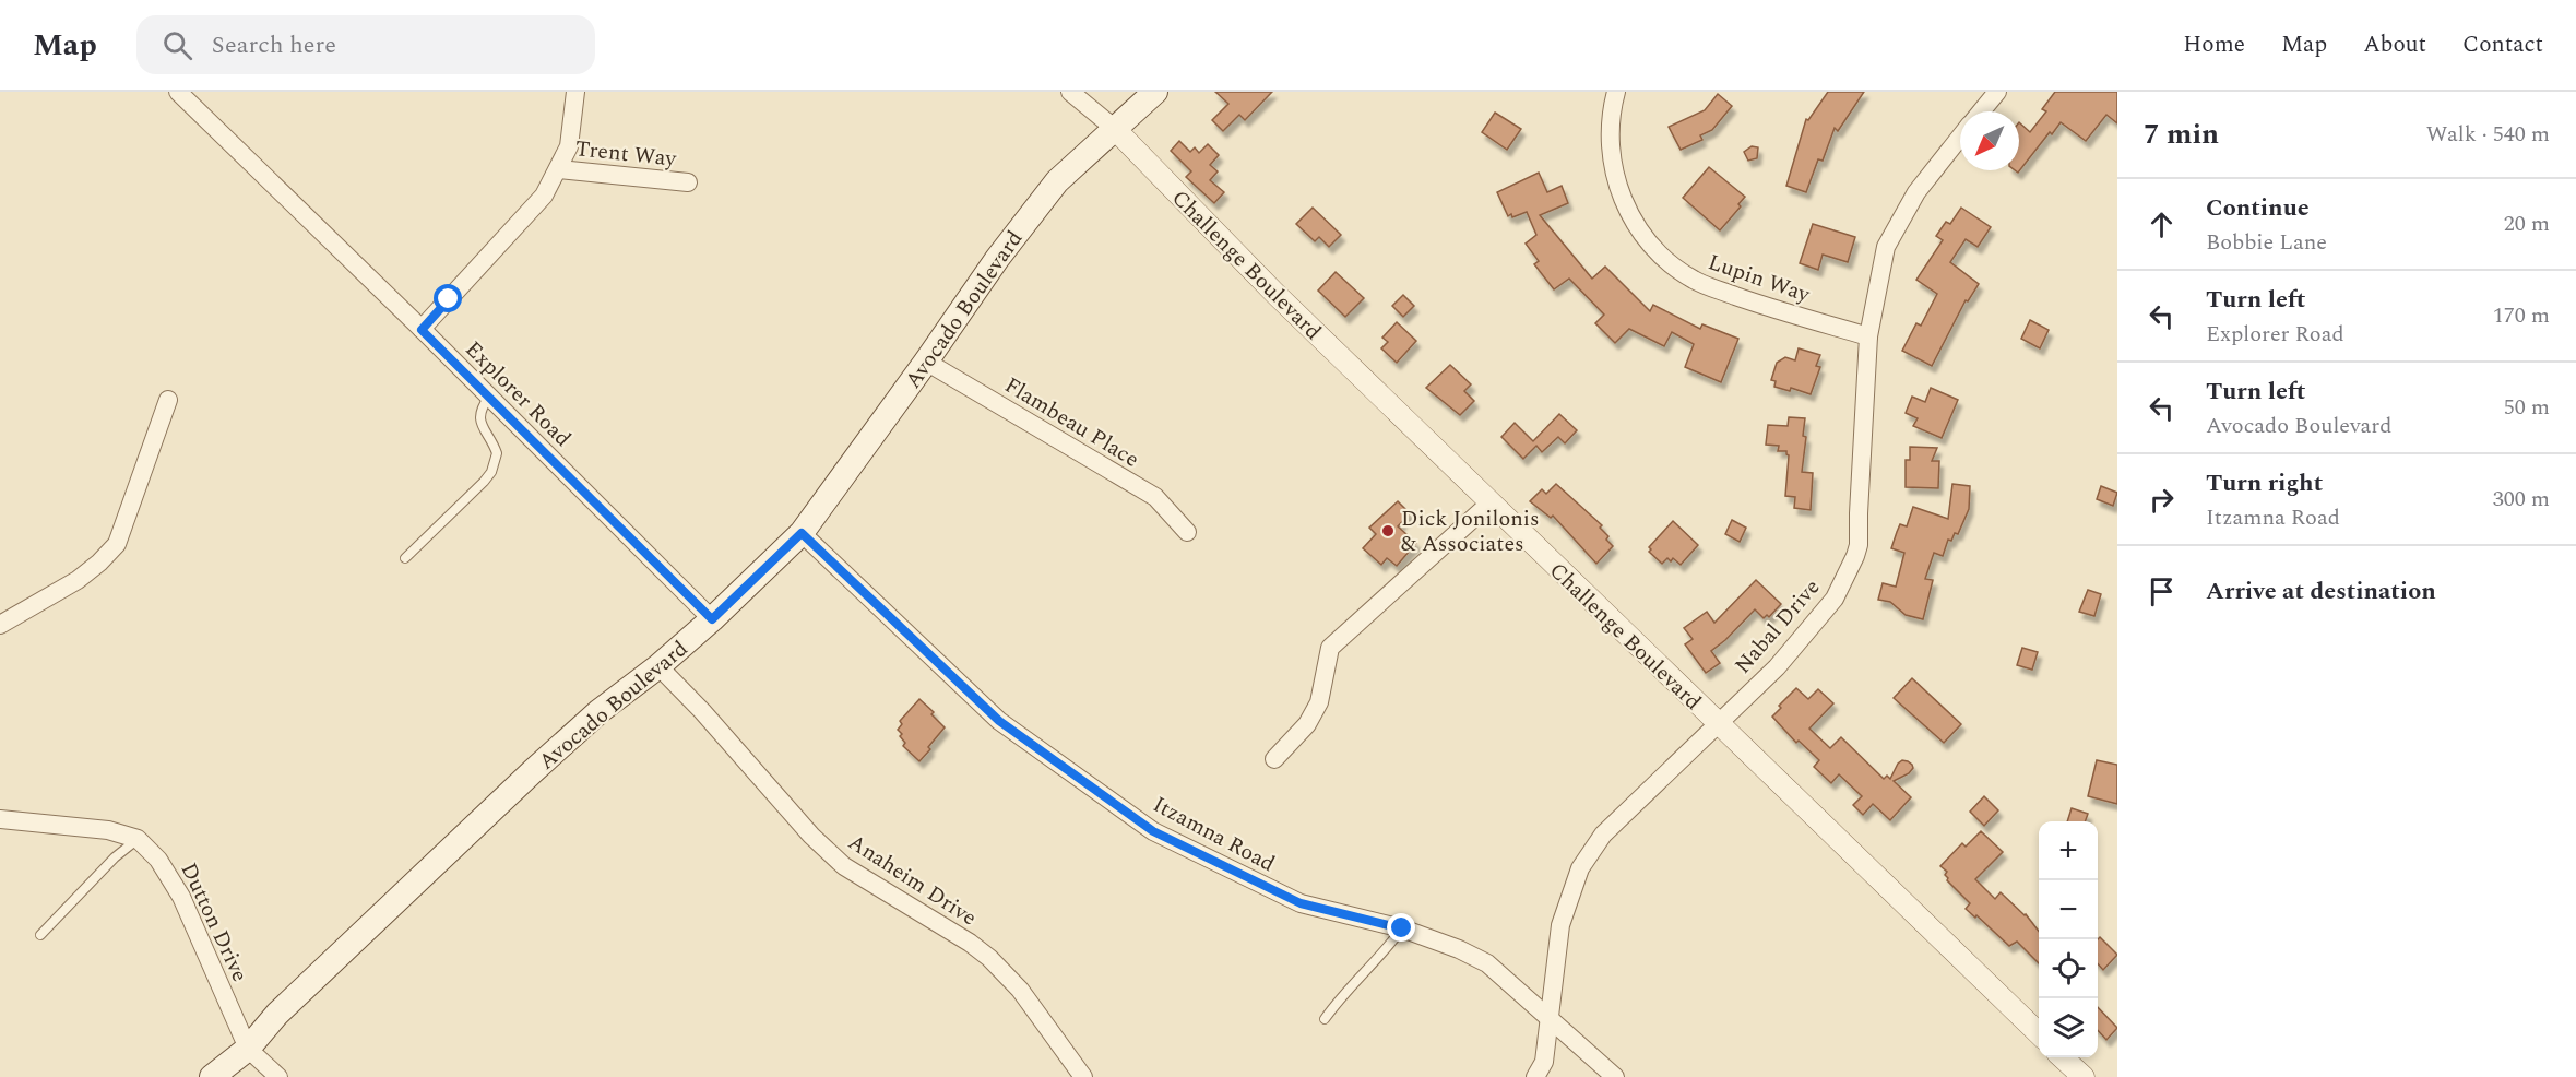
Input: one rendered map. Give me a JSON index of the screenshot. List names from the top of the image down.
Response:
{
  "streets": {
    "main road": ["Avocado Boulevard"],
    "street": [
      "Trent Way",
      "Challenge Boulevard",
      "Lupin Way",
      "Explorer Road",
      "Flambeau Place",
      "Nabal Drive",
      "Itzamna Road",
      "Anaheim Drive",
      "Dutton Drive"
    ]
  },
  "crossings": [
    ["Challenge Boulevard", "Avocado Boulevard"],
    ["Challenge Boulevard", "Nabal Drive"],
    ["Lupin Way", "Nabal Drive"],
    ["Avocado Boulevard", "Explorer Road"],
    ["Avocado Boulevard", "Flambeau Place"],
    ["Avocado Boulevard", "Itzamna Road"],
    ["Avocado Boulevard", "Anaheim Drive"],
    ["Avocado Boulevard", "Dutton Drive"],
    ["Nabal Drive", "Itzamna Road"]
  ],
  "places": ["Dick Jonilonis & Associates"],
  "north": "bottom left",
  "page": {
    "header": "Map",
    "search": "Search here",
    "nav": [
      "Home",
      "Map",
      "About",
      "Contact"
    ],
    "heading": ["7 min", "Walk · 540 m"],
    "list": [
      ["Continue", "Bobbie Lane", "20 m"],
      ["Turn left", "Explorer Road", "170 m"],
      ["Turn left", "Avocado Boulevard", "50 m"],
      ["Turn right", "Itzamna Road", "300 m"],
      "Arrive at destination"
    ],
    "map_buttons": ["+", "−"]
  }
}
